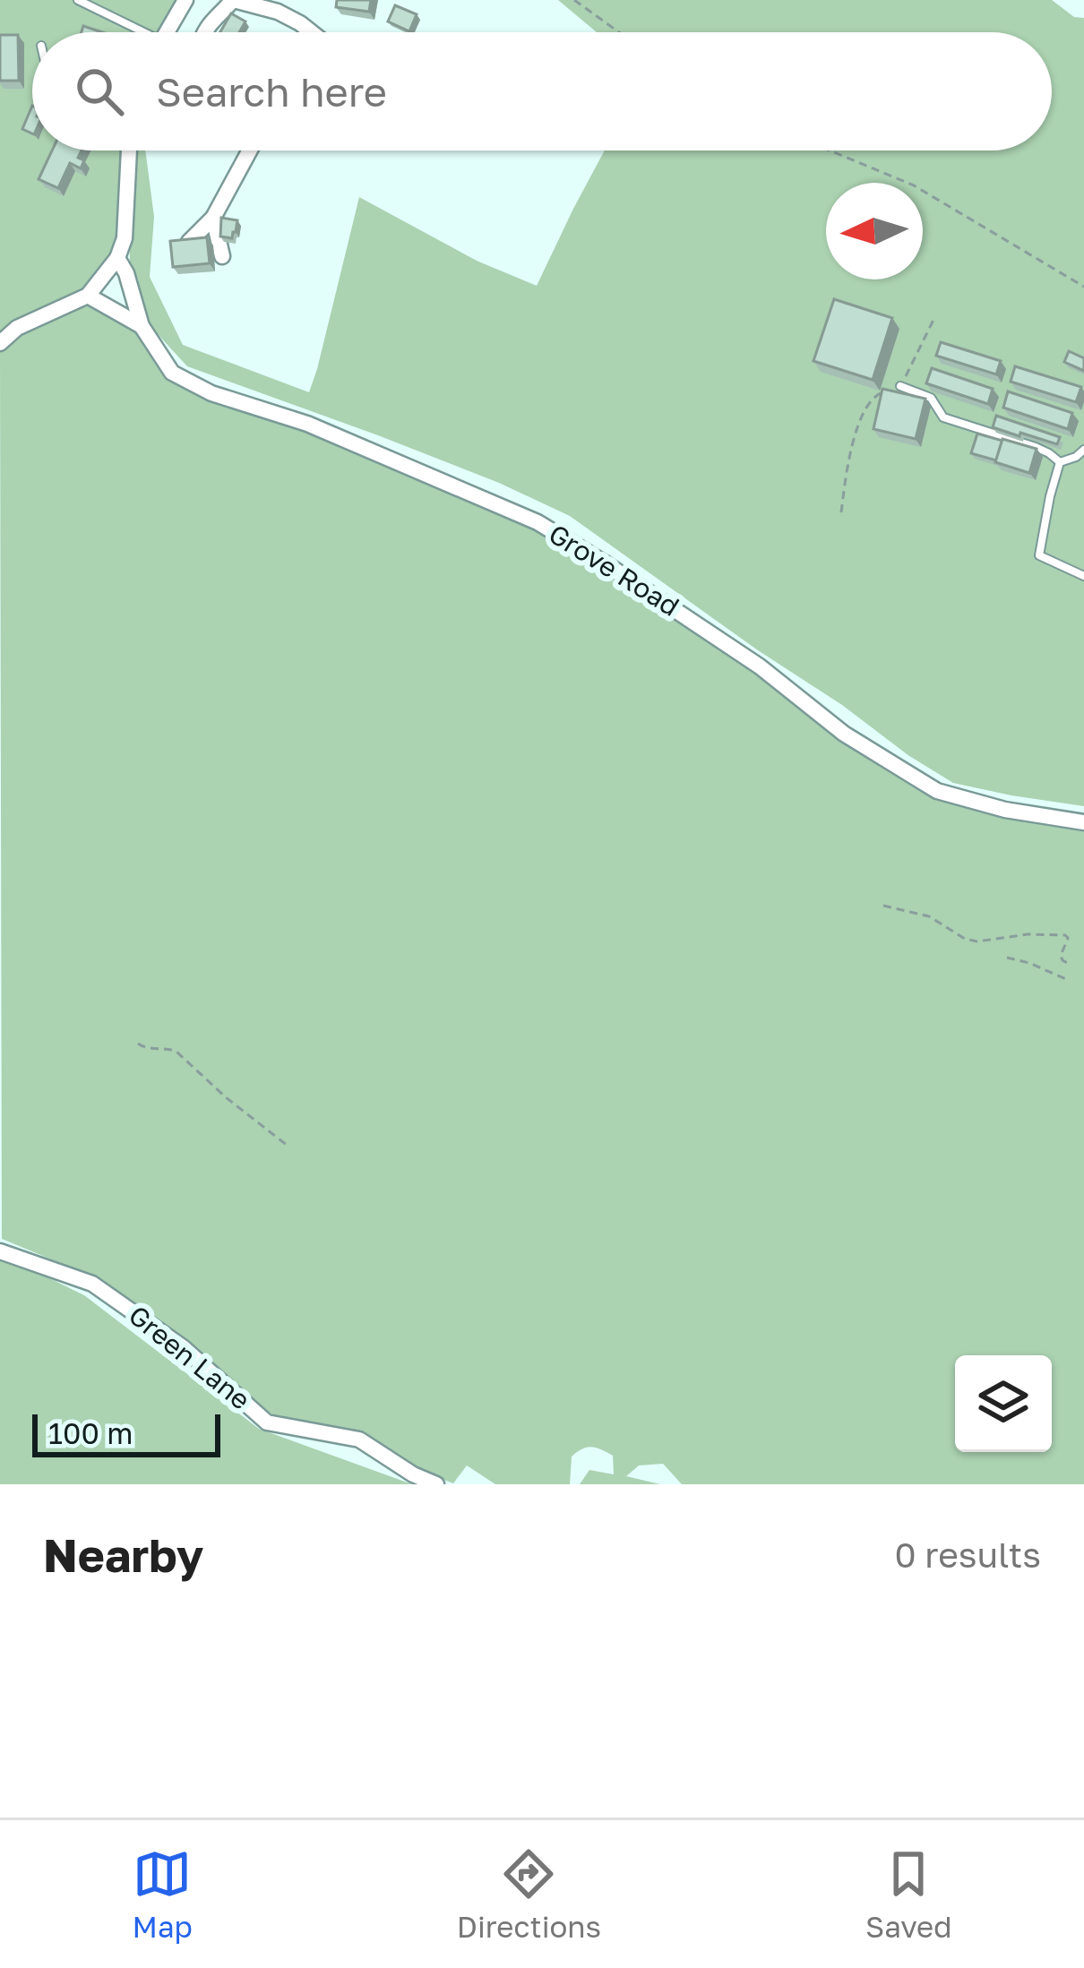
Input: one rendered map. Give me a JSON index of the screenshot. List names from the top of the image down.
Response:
{
  "streets": {
    "street": ["Grove Road", "Green Lane"]
  },
  "scale_bar": "100 m",
  "north": "left",
  "page": {
    "search": "Search here",
    "scale": "100 m",
    "heading": ["Nearby", "0 results"],
    "nav": ["Map", "Directions", "Saved"]
  }
}
